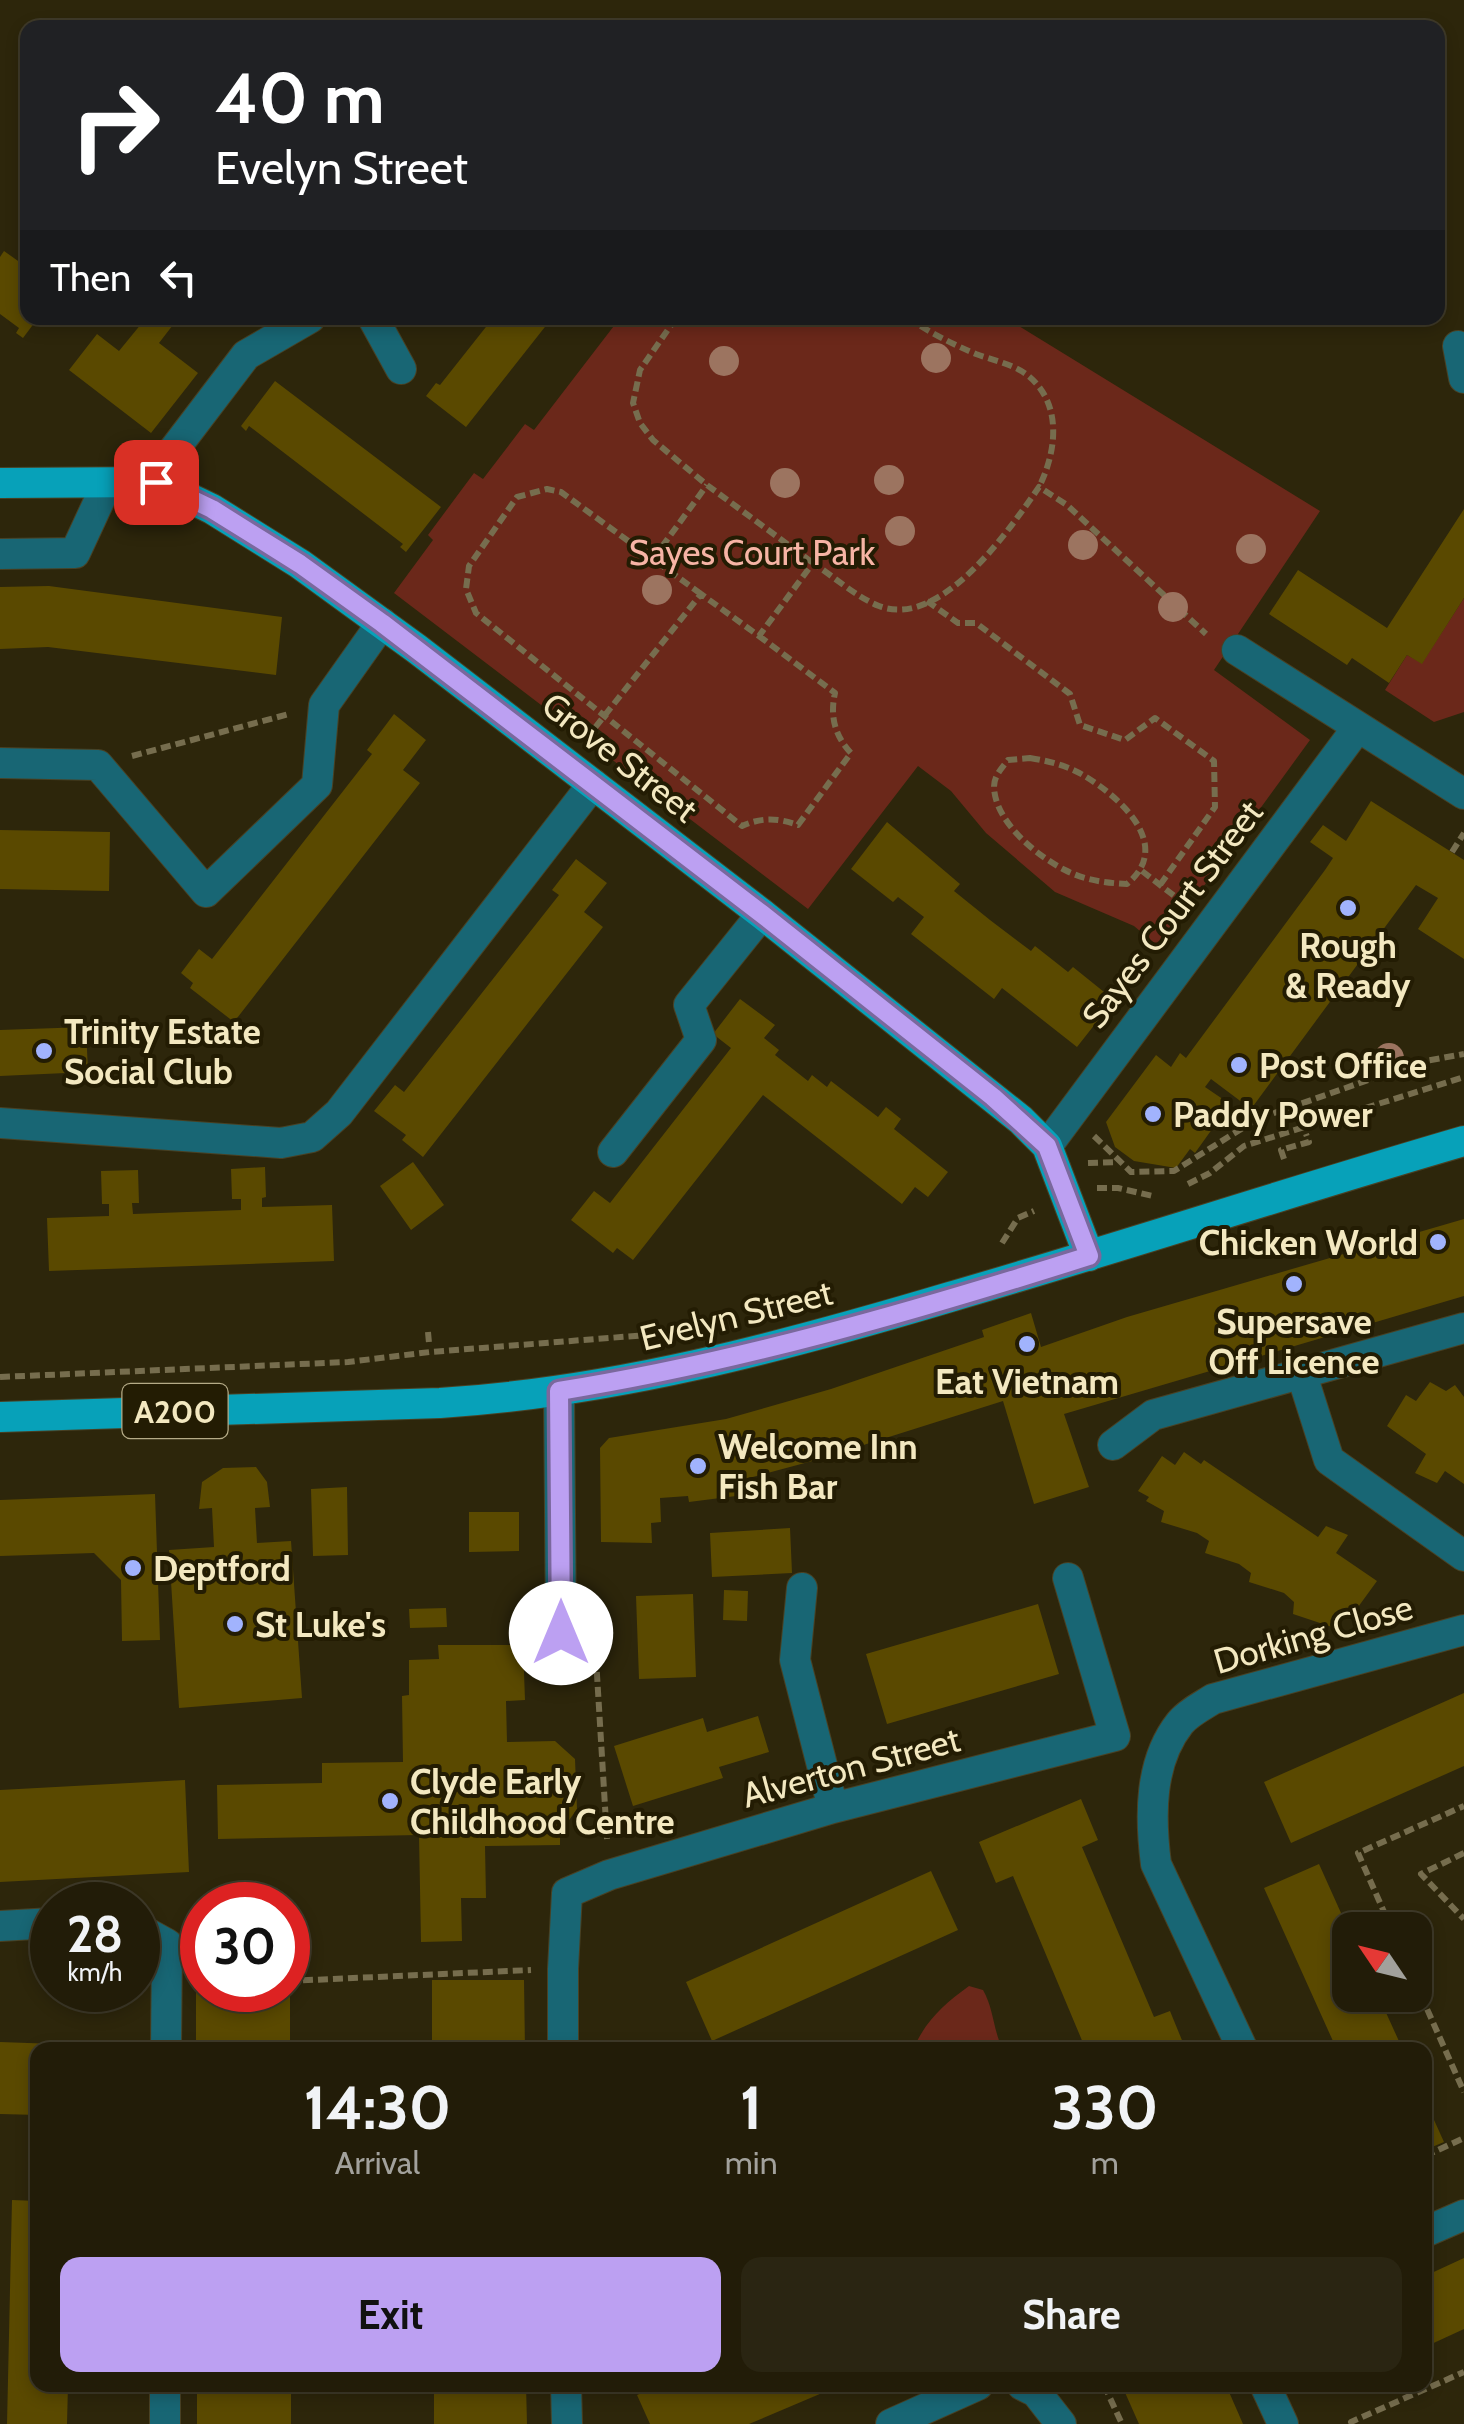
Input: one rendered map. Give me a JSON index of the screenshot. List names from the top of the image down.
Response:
{
  "streets": {
    "main road": ["Grove Street", "Evelyn Street", "A200"],
    "street": ["Sayes Court Street", "Dorking Close", "Alverton Street"]
  },
  "crossings": [
    ["Grove Street", "Sayes Court Street"],
    ["Grove Street", "Evelyn Street"]
  ],
  "parks": ["Sayes Court Park"],
  "places": [
    "Rough & Ready",
    "Trinity Estate Social Club",
    "Post Office",
    "Paddy Power",
    "Chicken World",
    "Supersave Off Licence",
    "Eat Vietnam",
    "Welcome Inn Fish Bar",
    "Deptford",
    "St Luke's",
    "Clyde Early Childhood Centre"
  ],
  "north": "top left",
  "page": {
    "turn": ["40 m", "Evelyn Street"],
    "then": "Then",
    "speed": "28 km/h",
    "limit": "30",
    "eta": [
      "14:30",
      "Arrival",
      "1",
      "min",
      "330",
      "m"
    ],
    "buttons": ["Exit", "Share"]
  }
}
